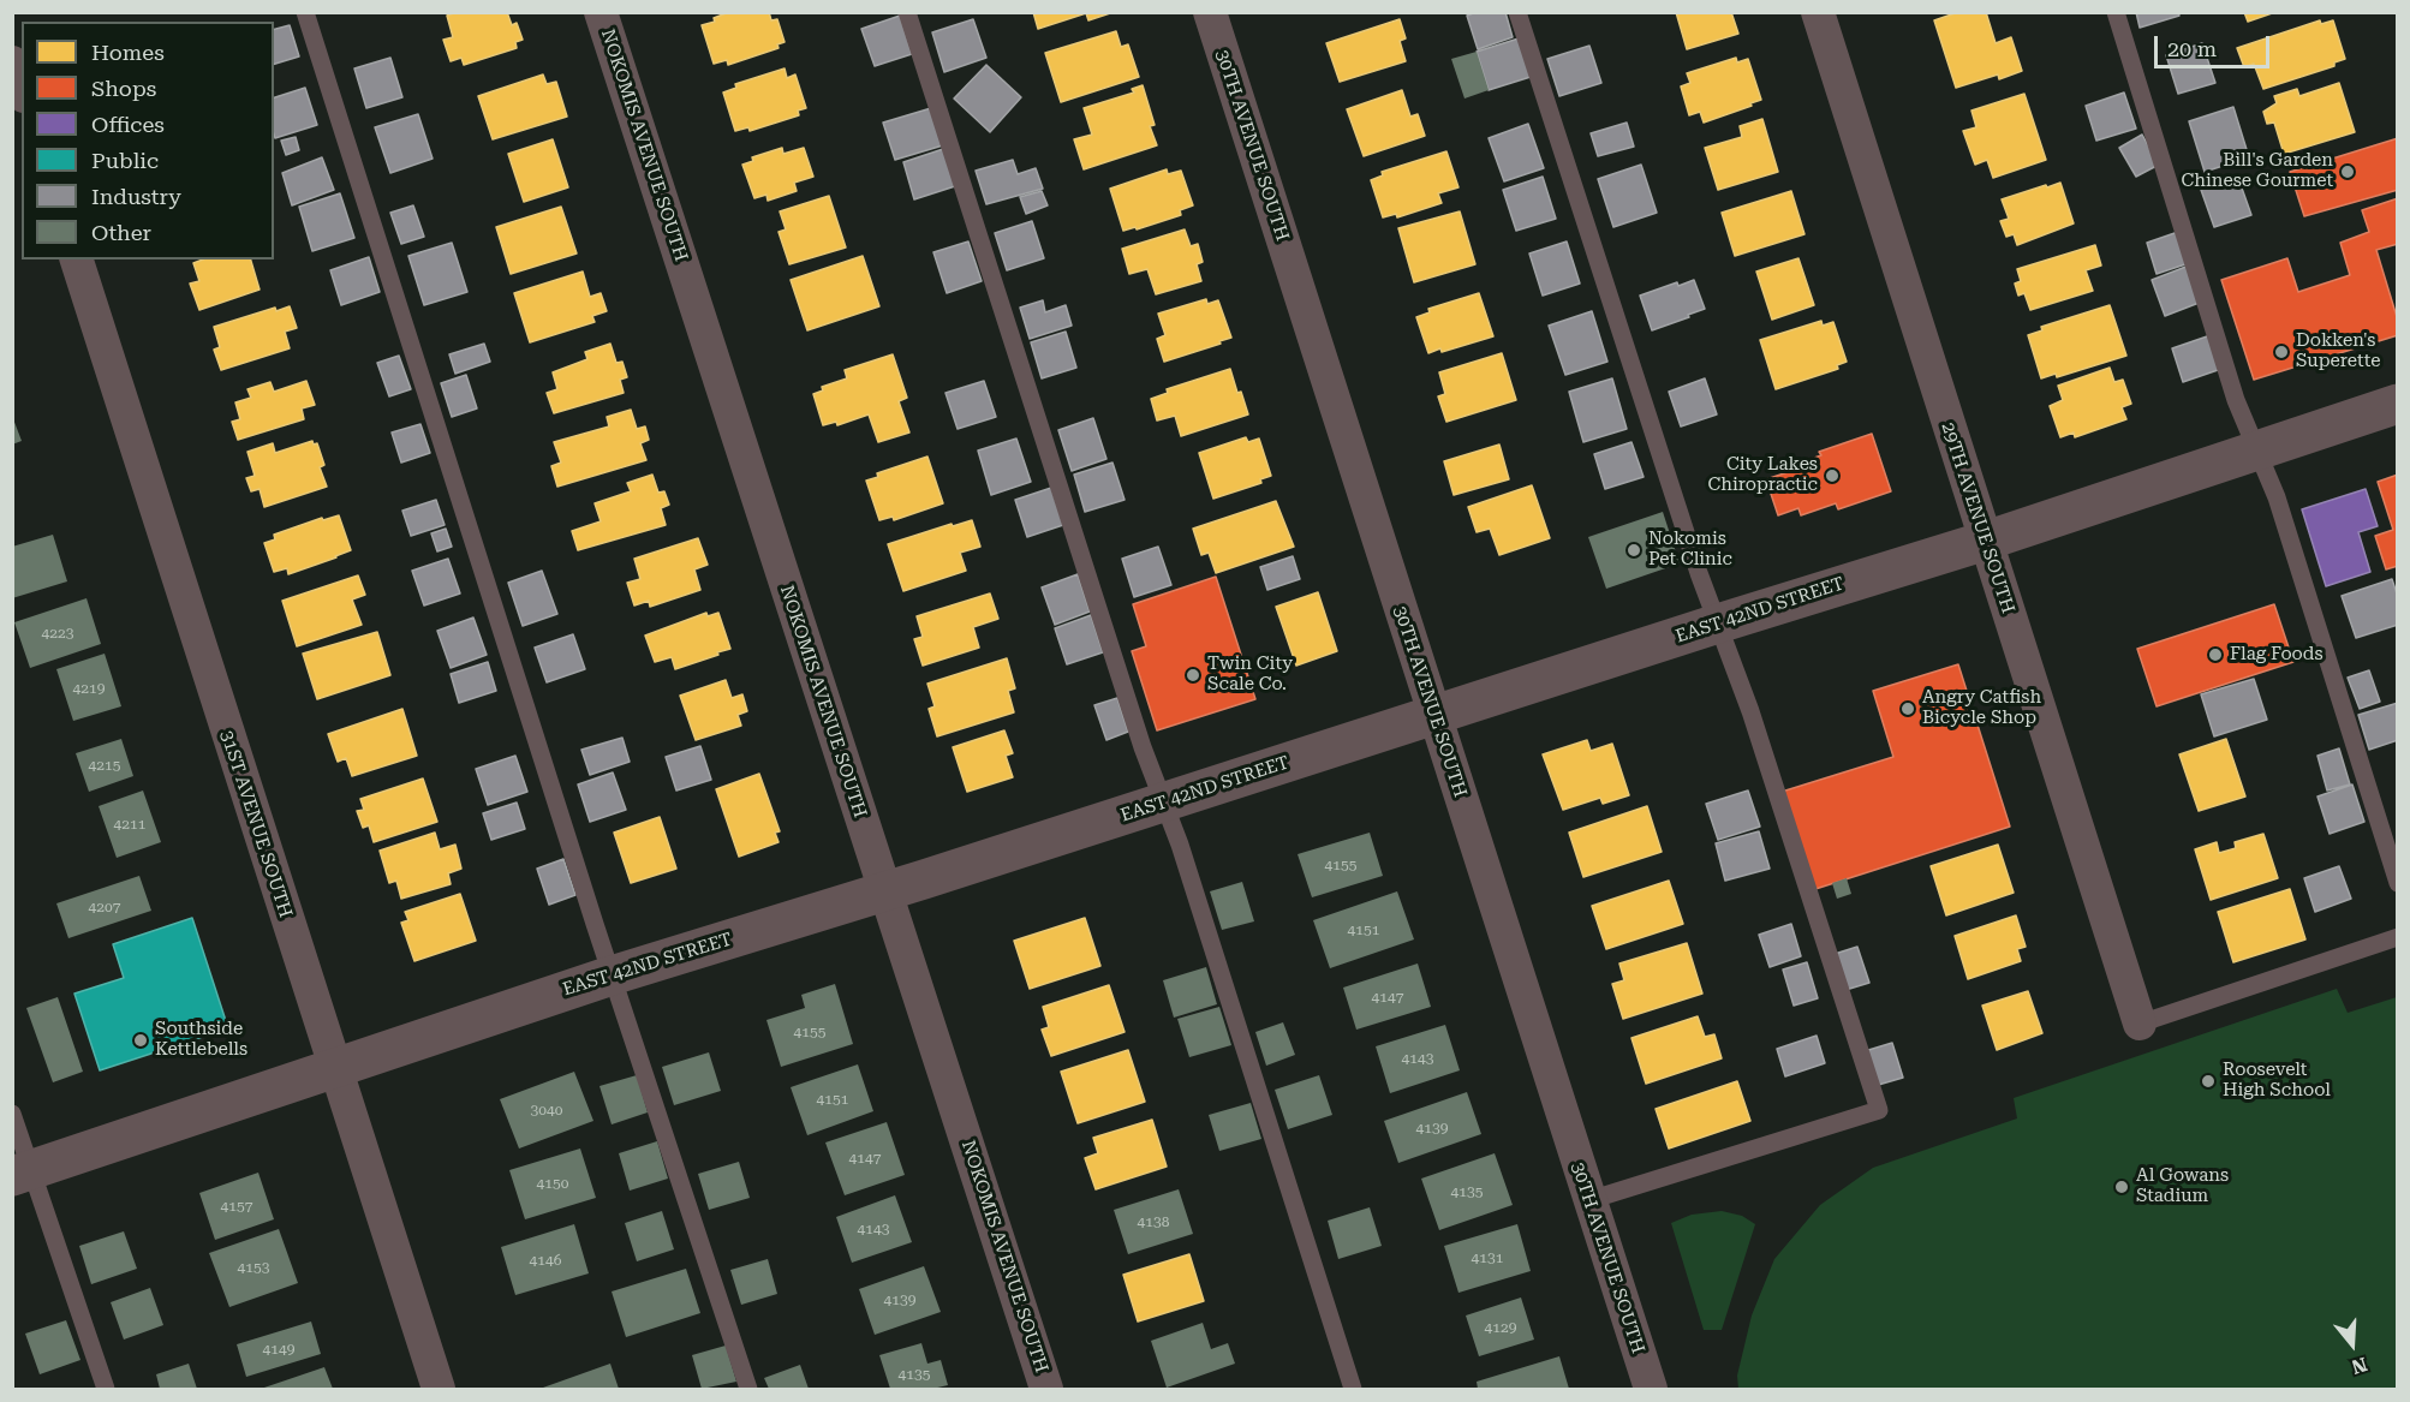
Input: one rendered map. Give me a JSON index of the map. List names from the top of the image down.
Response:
{
  "streets": {
    "street": [
      "NOKOMIS AVENUE SOUTH",
      "30TH AVENUE SOUTH",
      "29TH AVENUE SOUTH",
      "EAST 42ND STREET",
      "31ST AVENUE SOUTH"
    ]
  },
  "crossings": [
    ["NOKOMIS AVENUE SOUTH", "EAST 42ND STREET"],
    ["30TH AVENUE SOUTH", "EAST 42ND STREET"],
    ["29TH AVENUE SOUTH", "EAST 42ND STREET"],
    ["EAST 42ND STREET", "31ST AVENUE SOUTH"]
  ],
  "places": [
    "Bill's Garden Chinese Gourmet",
    "Dokken's Superette",
    "City Lakes Chiropractic",
    "Nokomis Pet Clinic",
    "Flag Foods",
    "Twin City Scale Co.",
    "Angry Catfish Bicycle Shop",
    "Southside Kettlebells",
    "Roosevelt High School",
    "Al Gowans Stadium"
  ],
  "house_numbers": [
    "4223",
    "4219",
    "4215",
    "4211",
    "4155",
    "4207",
    "4151",
    "4147",
    "4155",
    "4143",
    "4151",
    "3040",
    "4139",
    "4147",
    "4150",
    "4135",
    "4157",
    "4138",
    "4143",
    "4131",
    "4146",
    "4153",
    "4139",
    "4129",
    "4149",
    "4135"
  ],
  "legend": [
    "Homes",
    "Shops",
    "Offices",
    "Public",
    "Industry",
    "Other"
  ],
  "scale_bar": "20 m",
  "north": "bottom"
}
